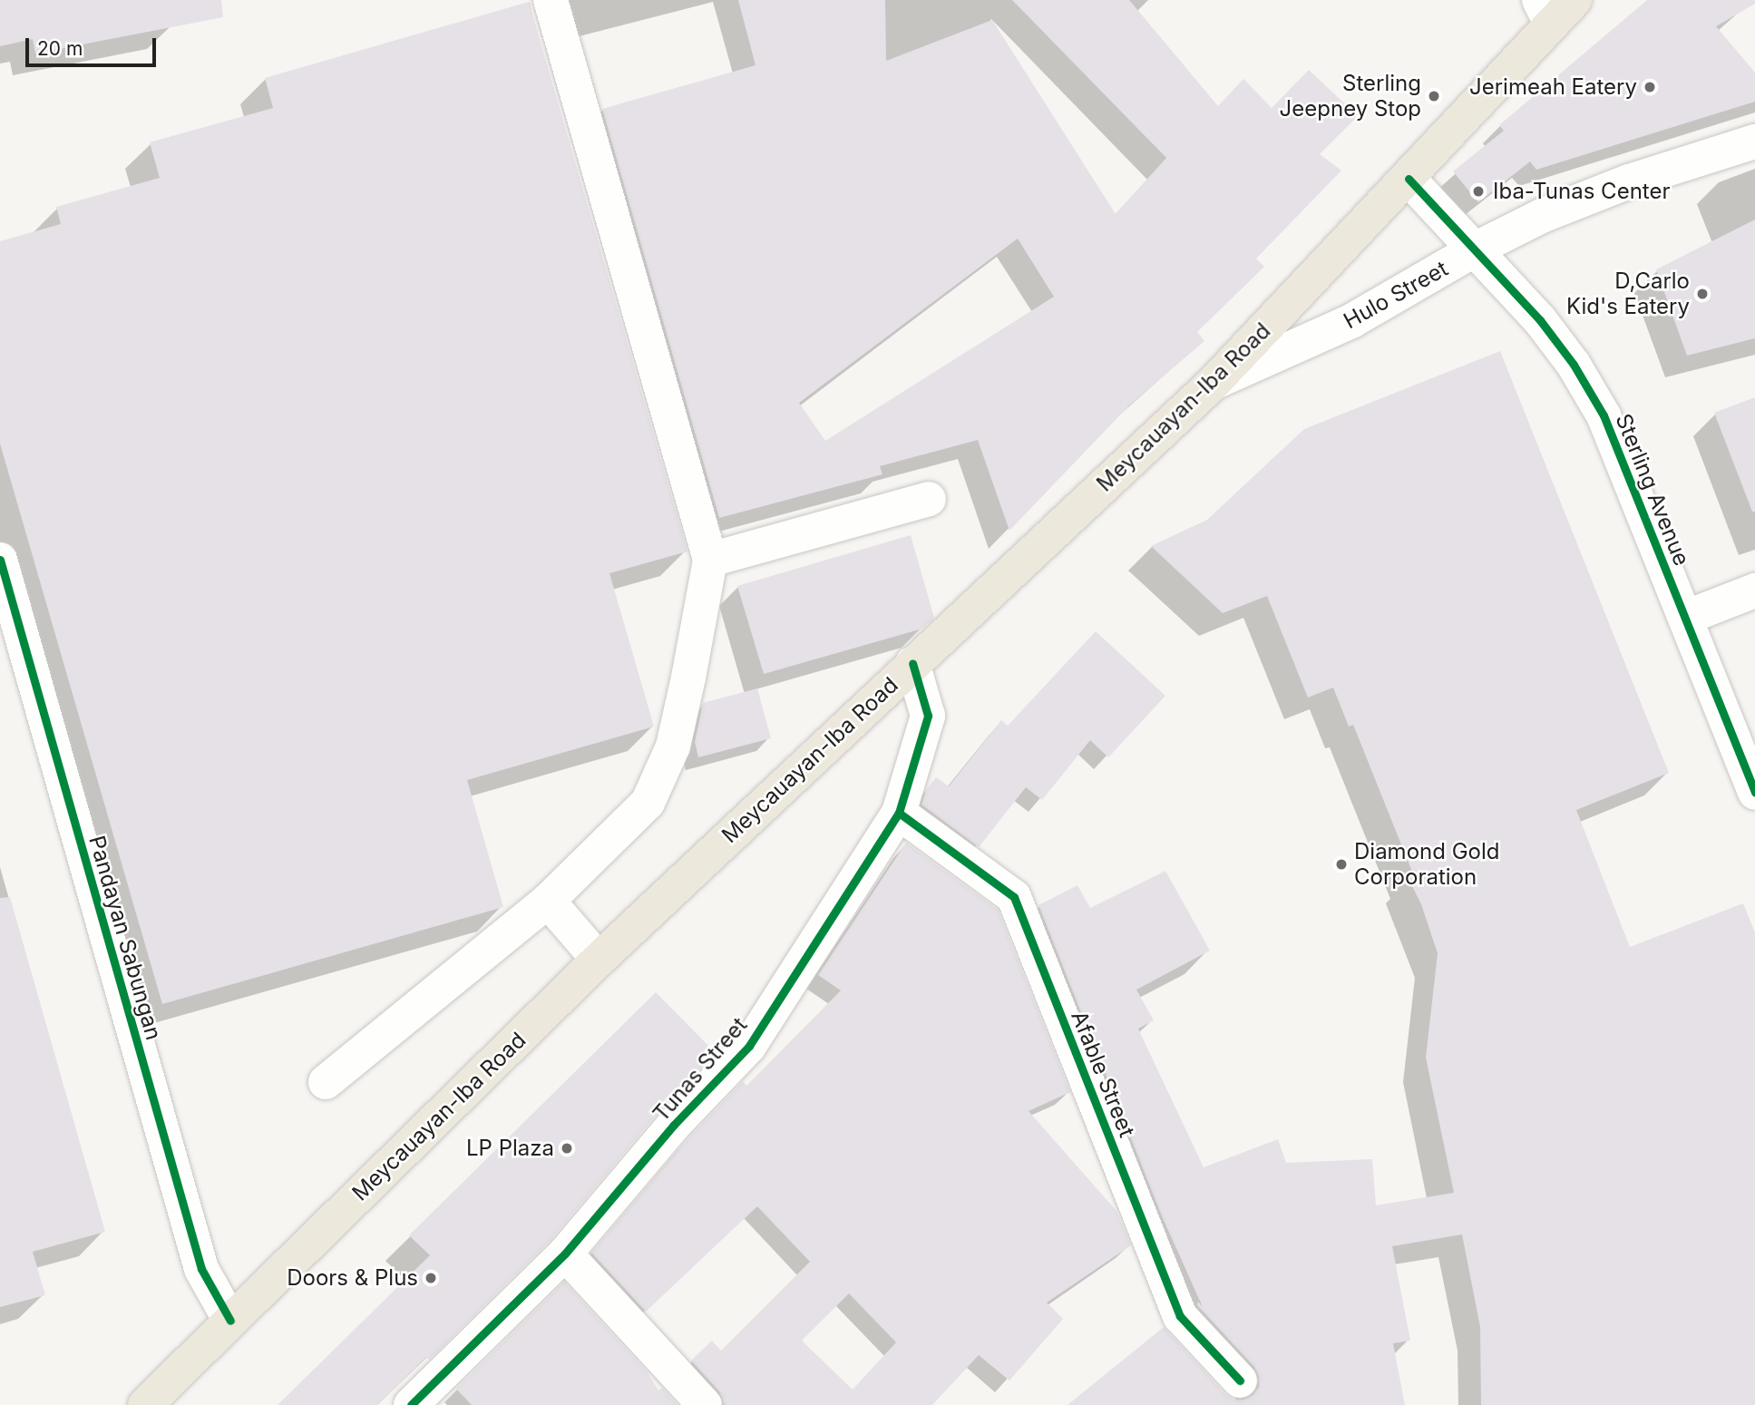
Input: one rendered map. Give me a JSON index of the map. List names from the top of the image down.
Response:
{
  "streets": {
    "main road": ["Meycauayan-Iba Road"],
    "street": [
      "Hulo Street",
      "Sterling Avenue",
      "Pandayan Sabungan",
      "Tunas Street",
      "Afable Street"
    ]
  },
  "crossings": [
    ["Hulo Street", "Meycauayan-Iba Road"],
    ["Hulo Street", "Sterling Avenue"],
    ["Meycauayan-Iba Road", "Sterling Avenue"],
    ["Meycauayan-Iba Road", "Pandayan Sabungan"],
    ["Meycauayan-Iba Road", "Tunas Street"],
    ["Tunas Street", "Afable Street"]
  ],
  "places": [
    "Jerimeah Eatery",
    "Sterling Jeepney Stop",
    "Iba-Tunas Center",
    "D,Carlo Kid's Eatery",
    "Diamond Gold Corporation",
    "LP Plaza",
    "Doors & Plus"
  ],
  "scale_bar": "20 m"
}
